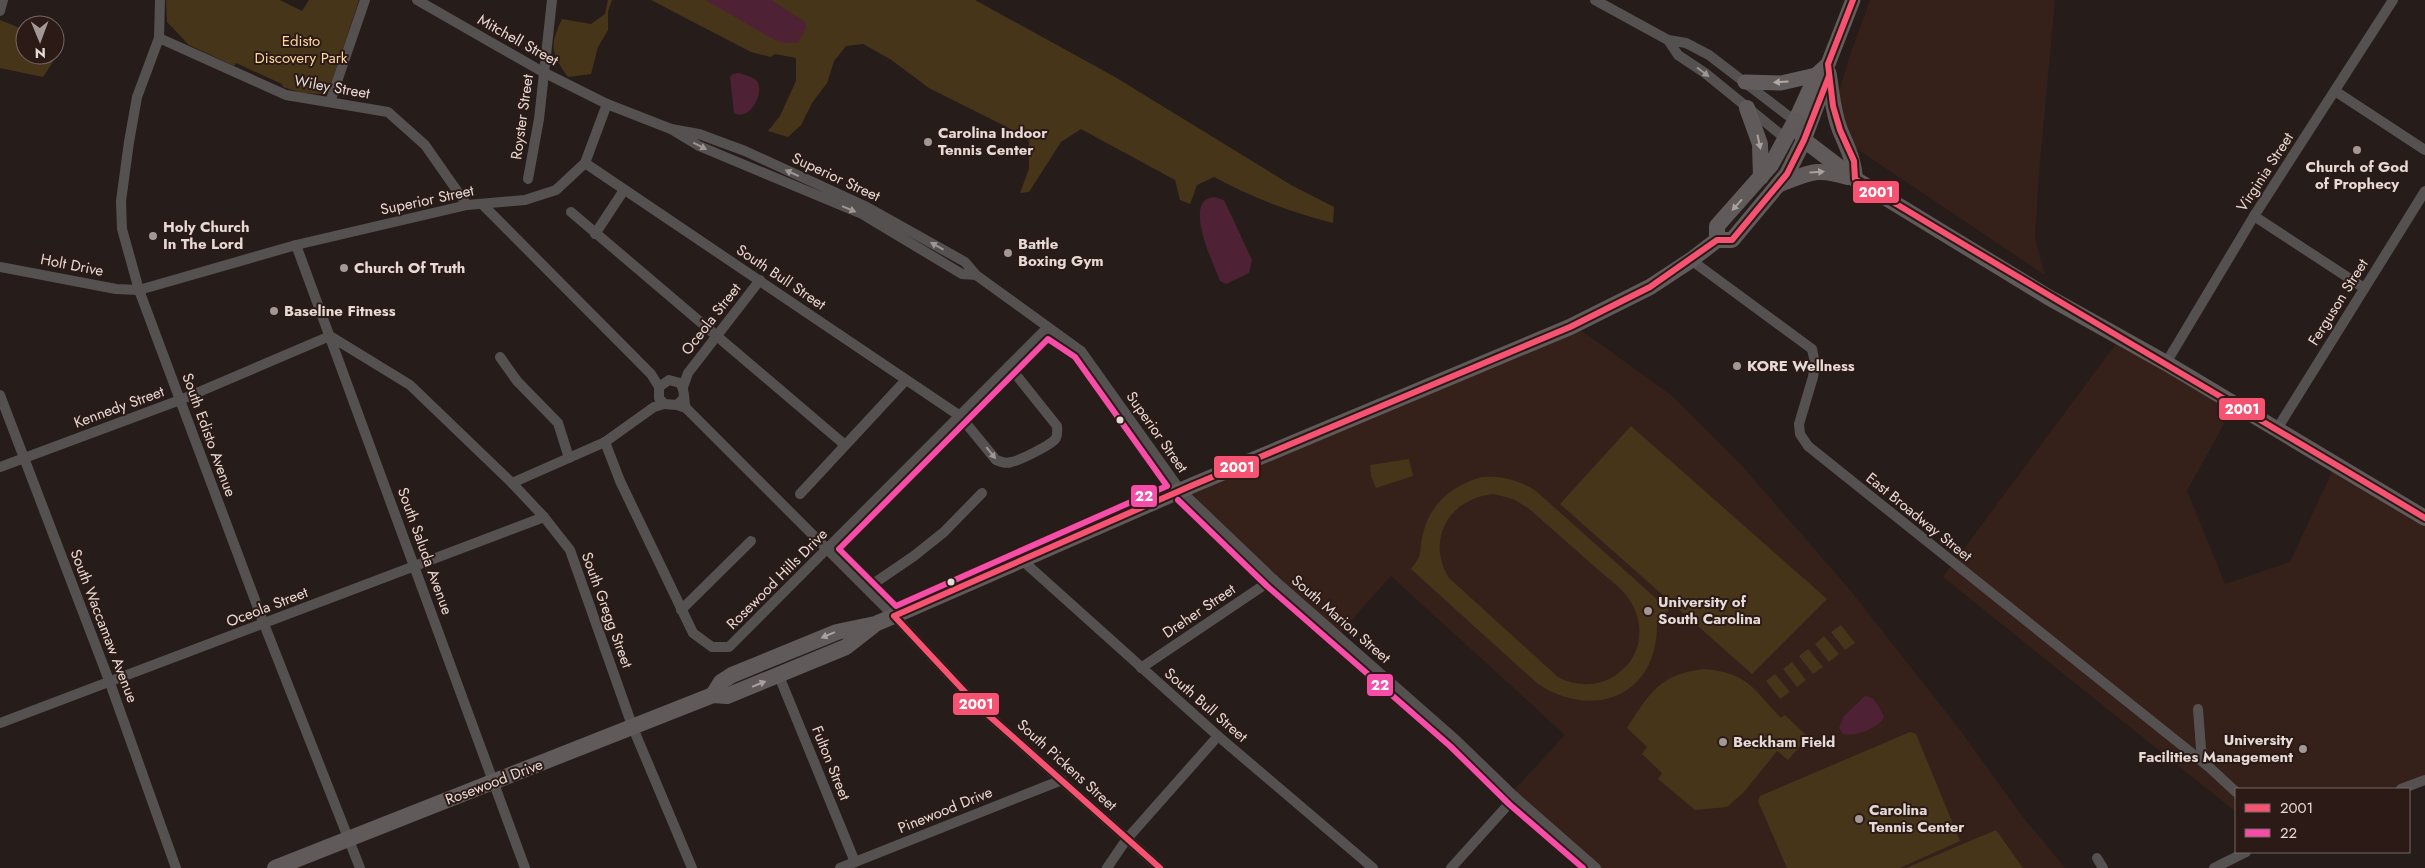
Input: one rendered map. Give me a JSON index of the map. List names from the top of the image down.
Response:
{
  "streets": {
    "main road": ["Rosewood Drive"],
    "street": [
      "Mitchell Street",
      "Wiley Street",
      "Royster Street",
      "Virginia Street",
      "Superior Street",
      "Holt Drive",
      "South Bull Street",
      "Ferguson Street",
      "Oceola Street",
      "Kennedy Street",
      "South Edisto Avenue",
      "East Broadway Street",
      "South Saluda Avenue",
      "Rosewood Hills Drive",
      "South Gregg Street",
      "Dreher Street",
      "South Marion Street",
      "South Waccamaw Avenue",
      "Fulton Street",
      "South Pickens Street",
      "Pinewood Drive"
    ]
  },
  "crossings": [
    ["Mitchell Street", "Royster Street"],
    ["Mitchell Street", "Superior Street"],
    ["Wiley Street", "Superior Street"],
    ["Wiley Street", "South Edisto Avenue"],
    ["Superior Street", "Holt Drive"],
    ["Superior Street", "South Bull Street"],
    ["Superior Street", "South Edisto Avenue"],
    ["Superior Street", "South Saluda Avenue"],
    ["Superior Street", "Rosewood Hills Drive"],
    ["Superior Street", "South Marion Street"],
    ["Superior Street", "Rosewood Drive"],
    ["Holt Drive", "South Edisto Avenue"],
    ["South Bull Street", "Oceola Street"],
    ["South Bull Street", "Rosewood Hills Drive"],
    ["South Bull Street", "Dreher Street"],
    ["South Bull Street", "Rosewood Drive"],
    ["Oceola Street", "South Edisto Avenue"],
    ["Oceola Street", "South Saluda Avenue"],
    ["Oceola Street", "South Gregg Street"],
    ["Oceola Street", "South Waccamaw Avenue"],
    ["Kennedy Street", "South Edisto Avenue"],
    ["Kennedy Street", "South Saluda Avenue"],
    ["Kennedy Street", "South Gregg Street"],
    ["Kennedy Street", "South Waccamaw Avenue"],
    ["South Edisto Avenue", "Rosewood Drive"],
    ["East Broadway Street", "Rosewood Drive"],
    ["South Saluda Avenue", "South Gregg Street"],
    ["South Saluda Avenue", "Rosewood Drive"],
    ["South Gregg Street", "Rosewood Drive"],
    ["Dreher Street", "South Marion Street"],
    ["South Marion Street", "Rosewood Drive"],
    ["Fulton Street", "Rosewood Drive"],
    ["Fulton Street", "Pinewood Drive"],
    ["South Pickens Street", "Rosewood Drive"],
    ["South Pickens Street", "Pinewood Drive"]
  ],
  "parks": ["Edisto Discovery Park"],
  "places": [
    "Carolina Indoor Tennis Center",
    "Church of God of Prophecy",
    "Holy Church In The Lord",
    "Battle Boxing Gym",
    "Church Of Truth",
    "Baseline Fitness",
    "KORE Wellness",
    "University of South Carolina",
    "Beckham Field",
    "University Facilities Management",
    "Carolina Tennis Center"
  ],
  "lines": ["transit line 2001", "transit line 22"],
  "legend": ["2001", "22"],
  "north": "bottom"
}
